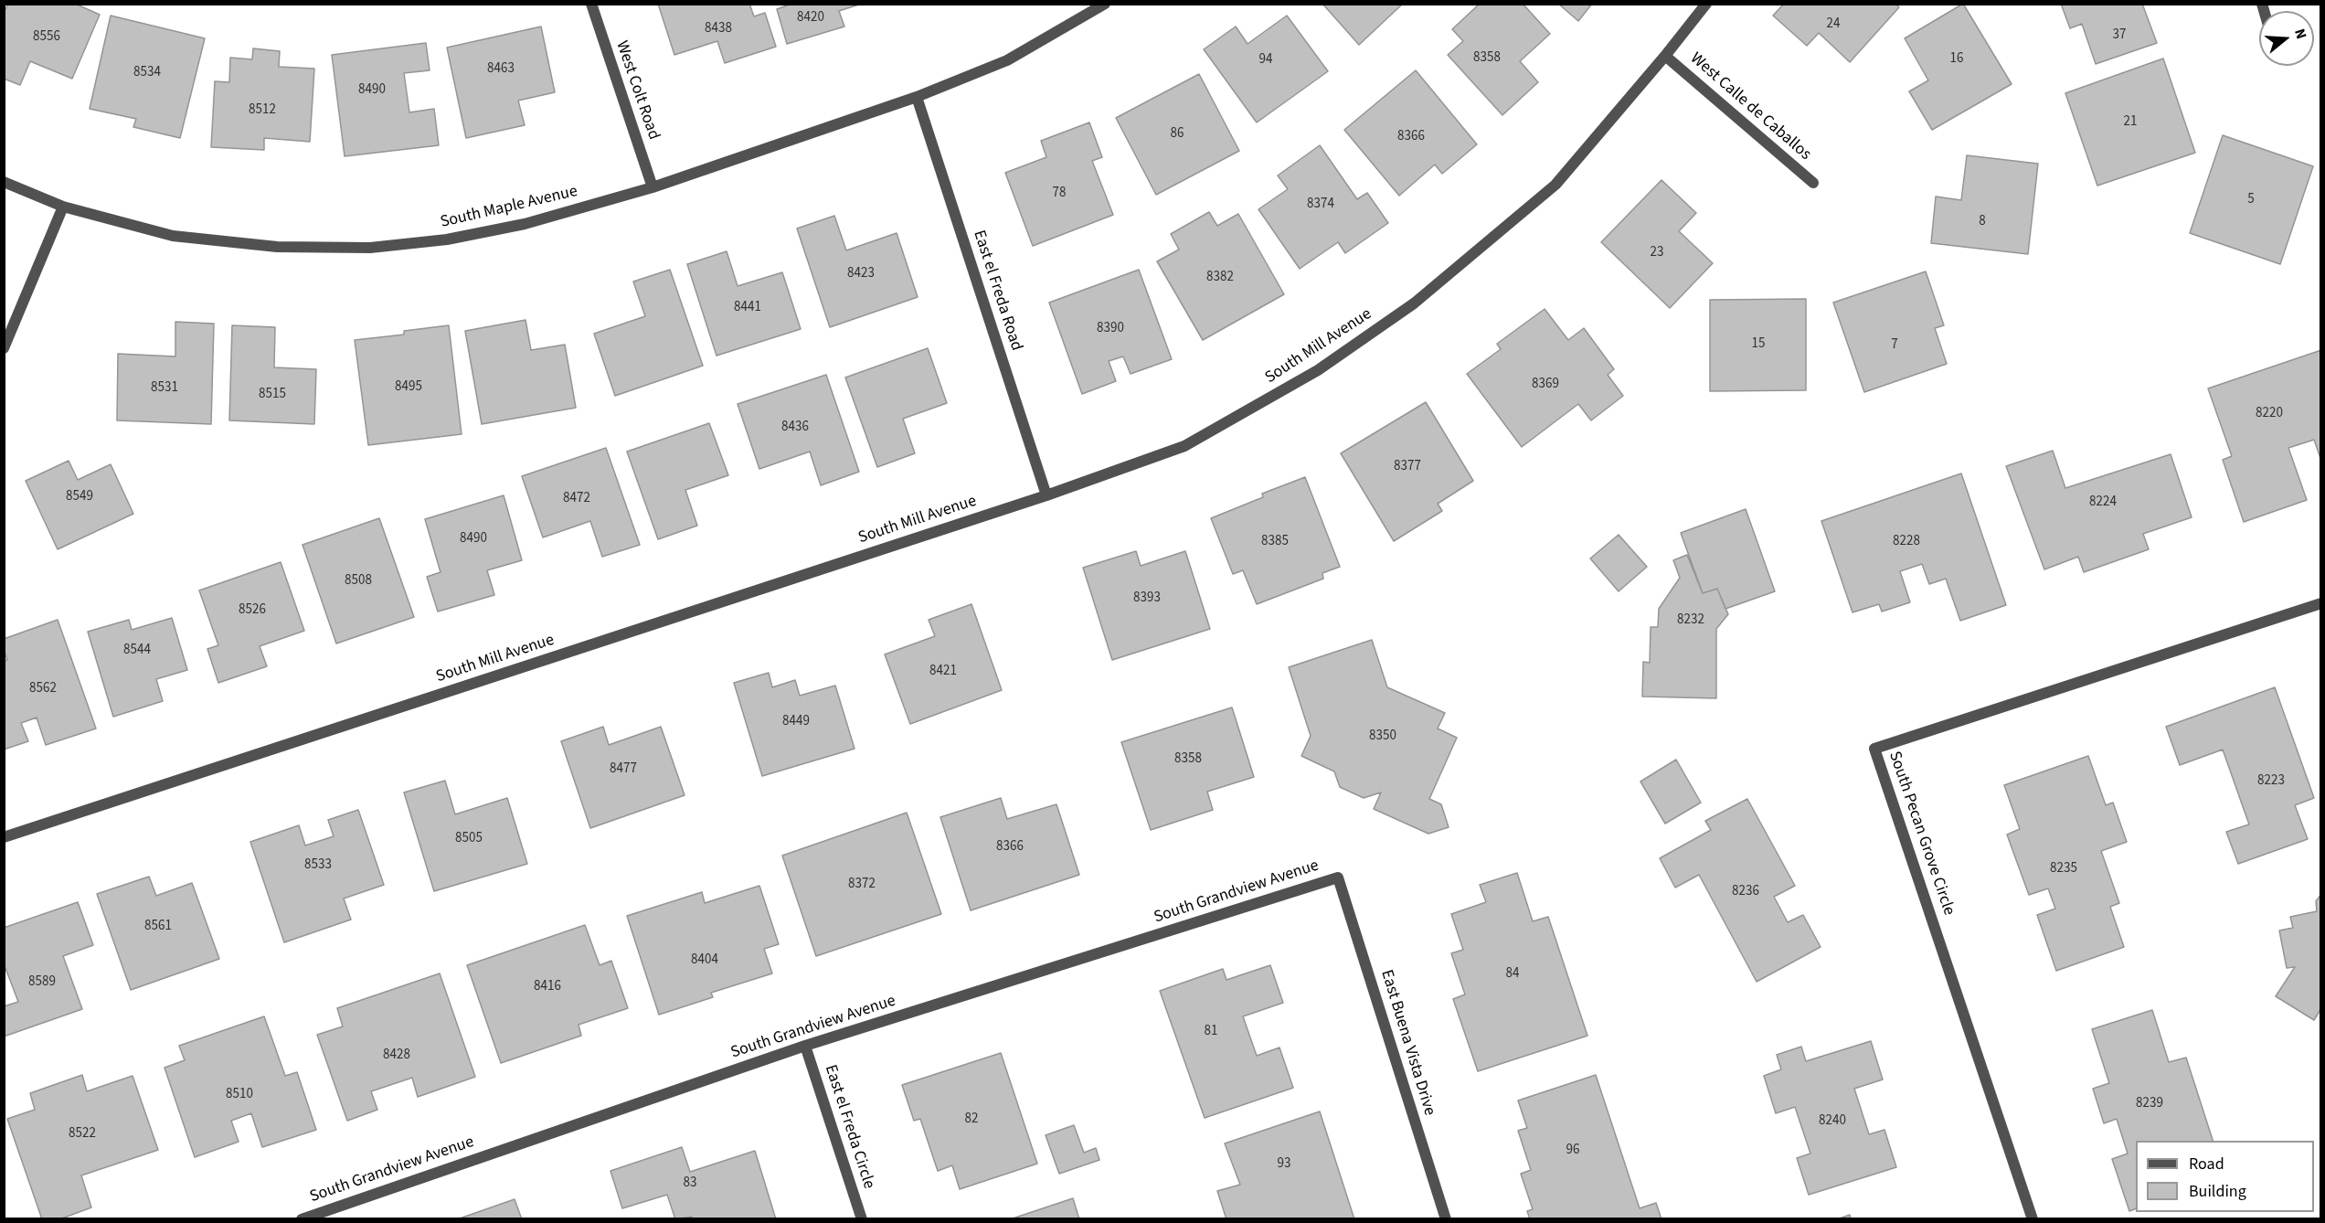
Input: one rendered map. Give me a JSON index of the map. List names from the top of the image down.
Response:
{
  "streets": {
    "street": [
      "West Colt Road",
      "West Calle de Caballos",
      "South Maple Avenue",
      "East el Freda Road",
      "South Mill Avenue",
      "South Pecan Grove Circle",
      "South Grandview Avenue",
      "East Buena Vista Drive",
      "East el Freda Circle"
    ]
  },
  "crossings": [
    ["West Colt Road", "South Maple Avenue"],
    ["West Calle de Caballos", "South Mill Avenue"],
    ["South Maple Avenue", "East el Freda Road"],
    ["East el Freda Road", "South Mill Avenue"],
    ["South Grandview Avenue", "East Buena Vista Drive"],
    ["South Grandview Avenue", "East el Freda Circle"]
  ],
  "house_numbers": [
    "8420",
    "24",
    "8438",
    "37",
    "8556",
    "8358",
    "16",
    "94",
    "8463",
    "8534",
    "8490",
    "8512",
    "21",
    "86",
    "8366",
    "78",
    "5",
    "8374",
    "8",
    "23",
    "8423",
    "8382",
    "8441",
    "8390",
    "15",
    "7",
    "8369",
    "8495",
    "8531",
    "8515",
    "8220",
    "8436",
    "8377",
    "8549",
    "8472",
    "8224",
    "8490",
    "8385",
    "8228",
    "8508",
    "8393",
    "8526",
    "8232",
    "8544",
    "8421",
    "8562",
    "8449",
    "8350",
    "8358",
    "8477",
    "8223",
    "8505",
    "8366",
    "8533",
    "8235",
    "8372",
    "8236",
    "8561",
    "8404",
    "84",
    "8589",
    "8416",
    "81",
    "8428",
    "8510",
    "8239",
    "82",
    "8240",
    "8522",
    "96",
    "93",
    "83"
  ],
  "legend": ["Road", "Building"],
  "north": "right"
}
